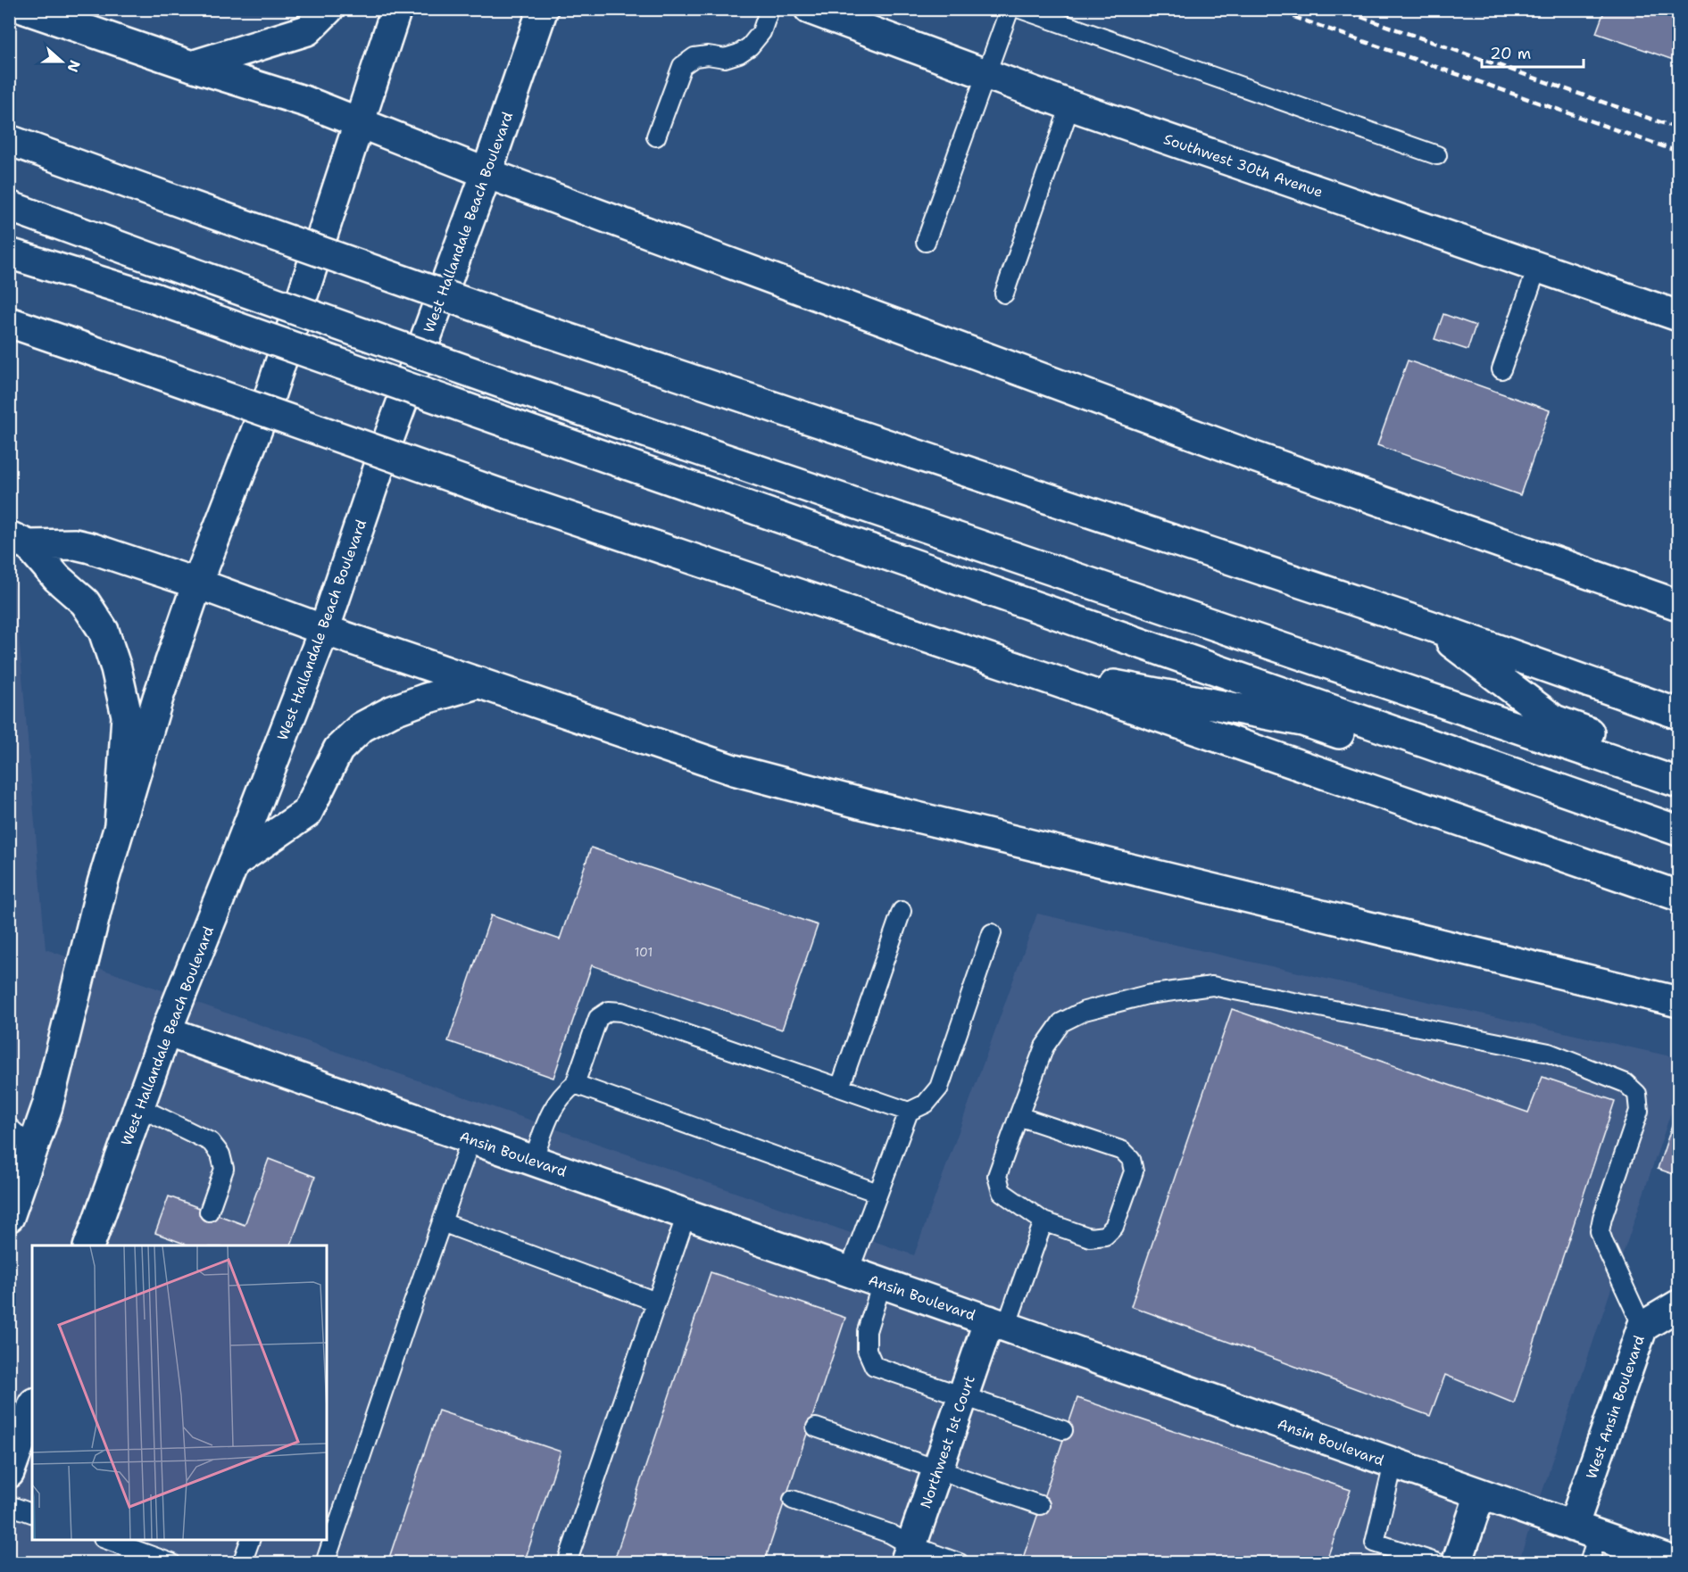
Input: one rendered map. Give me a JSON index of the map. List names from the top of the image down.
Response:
{
  "streets": {
    "main road": [
      "Southwest 30th Avenue",
      "West Hallandale Beach Boulevard",
      "Ansin Boulevard",
      "West Ansin Boulevard",
      "Northwest 1st Court"
    ]
  },
  "crossings": [
    ["West Hallandale Beach Boulevard", "Ansin Boulevard"],
    ["Ansin Boulevard", "West Ansin Boulevard"],
    ["Ansin Boulevard", "Northwest 1st Court"]
  ],
  "house_numbers": ["101"],
  "scale_bar": "20 m",
  "north": "right"
}
